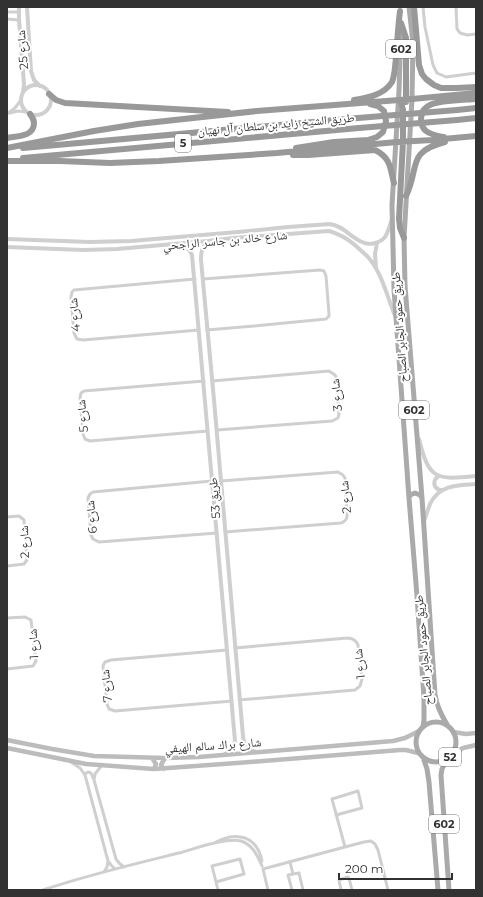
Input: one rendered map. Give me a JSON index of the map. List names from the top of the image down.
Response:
{
  "streets": {
    "highway": ["طريق الشيخ زايد بن سلطان آل نهيان", "5"],
    "main road": [
      "602",
      "طريق حمود الجابر الصباح",
      "شارع براك سالم الهيفي",
      "52"
    ],
    "street": [
      "شارع 25",
      "شارع خالد بن جاسر الراجحي",
      "شارع 4",
      "شارع 3",
      "شارع 5",
      "شارع 2",
      "طريق 53",
      "شارع 6",
      "شارع 1",
      "شارع 7"
    ]
  },
  "crossings": [
    ["602", "طريق حمود الجابر الصباح"],
    ["602", "شارع براك سالم الهيفي"],
    ["602", "52"],
    ["شارع خالد بن جاسر الراجحي", "طريق حمود الجابر الصباح"],
    ["شارع خالد بن جاسر الراجحي", "طريق 53"],
    ["شارع 4", "طريق 53"],
    ["طريق حمود الجابر الصباح", "شارع براك سالم الهيفي"],
    ["طريق حمود الجابر الصباح", "52"],
    ["شارع 3", "طريق 53"],
    ["شارع 5", "طريق 53"],
    ["شارع 2", "طريق 53"],
    ["طريق 53", "شارع 6"],
    ["طريق 53", "شارع 1"],
    ["طريق 53", "شارع 7"],
    ["طريق 53", "شارع براك سالم الهيفي"],
    ["شارع براك سالم الهيفي", "52"]
  ],
  "scale_bar": "200 m"
}
